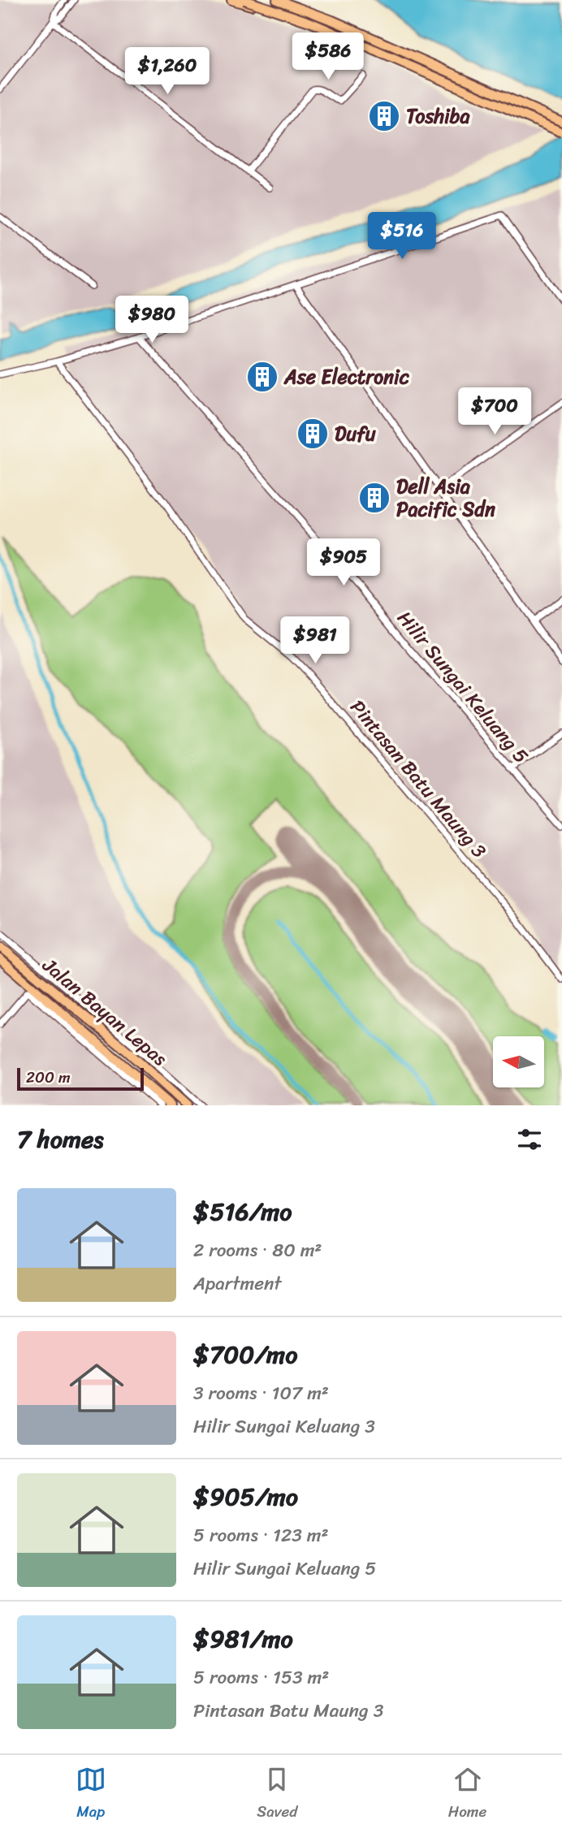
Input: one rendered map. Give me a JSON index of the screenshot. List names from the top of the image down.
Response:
{
  "streets": {
    "highway": ["Jalan Bayan Lepas"],
    "street": ["Hilir Sungai Keluang 5", "Pintasan Batu Maung 3"]
  },
  "places": {
    "building": [
      "Toshiba",
      "Ase Electronic",
      "Dufu",
      "Dell Asia Pacific Sdn"
    ]
  },
  "scale_bar": "200 m",
  "north": "left",
  "page": {
    "price": [
      "$586",
      "$1,260",
      "$516",
      "$980",
      "$700",
      "$905",
      "$981"
    ],
    "scale": "200 m",
    "heading": "7 homes",
    "list": [
      {
        "name": "$516/mo",
        "note": "2 rooms · 80 m² · Apartment"
      },
      {
        "name": "$700/mo",
        "note": "3 rooms · 107 m² · Hilir Sungai Keluang 3"
      },
      {
        "name": "$905/mo",
        "note": "5 rooms · 123 m² · Hilir Sungai Keluang 5"
      },
      {
        "name": "$981/mo",
        "note": "5 rooms · 153 m² · Pintasan Batu Maung 3"
      }
    ],
    "tabs": ["Map", "Saved", "Home"]
  }
}
